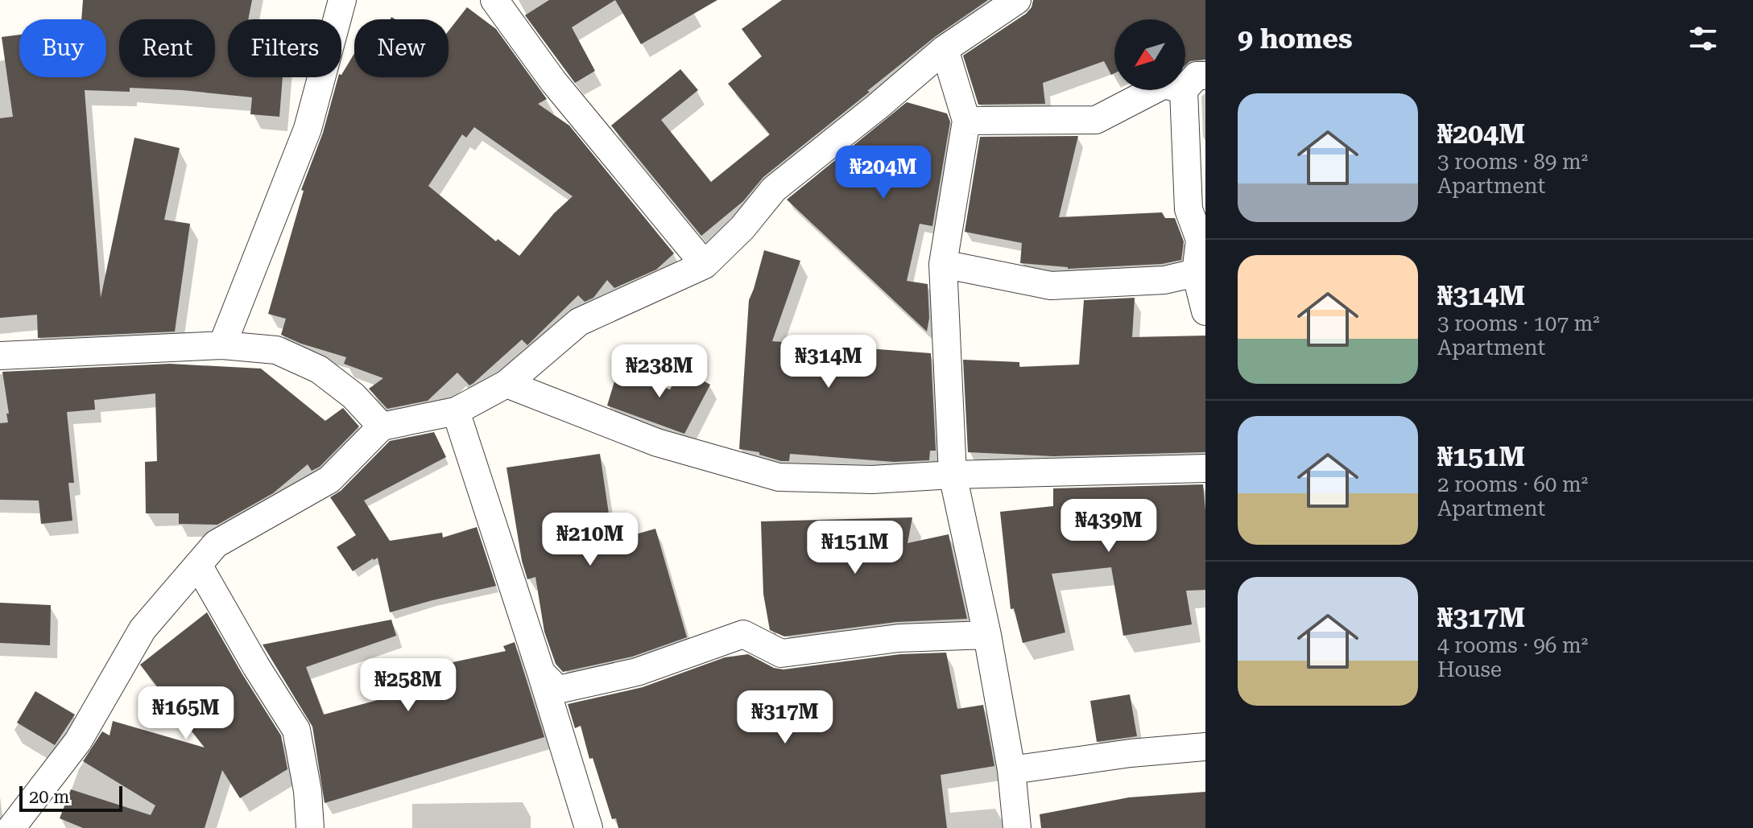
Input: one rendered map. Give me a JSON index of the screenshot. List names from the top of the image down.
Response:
{
  "scale_bar": "20 m",
  "north": "bottom left",
  "page": {
    "heading": "9 homes",
    "chip": [
      "Buy",
      "Rent",
      "Filters",
      "New"
    ],
    "list": [
      {
        "name": "₦204M",
        "note": "3 rooms · 89 m² · Apartment"
      },
      {
        "name": "₦314M",
        "note": "3 rooms · 107 m² · Apartment"
      },
      {
        "name": "₦151M",
        "note": "2 rooms · 60 m² · Apartment"
      },
      {
        "name": "₦317M",
        "note": "4 rooms · 96 m² · House"
      }
    ],
    "price": [
      "₦204M",
      "₦314M",
      "₦238M",
      "₦439M",
      "₦210M",
      "₦151M",
      "₦258M",
      "₦165M",
      "₦317M"
    ],
    "scale": "20 m"
  }
}
